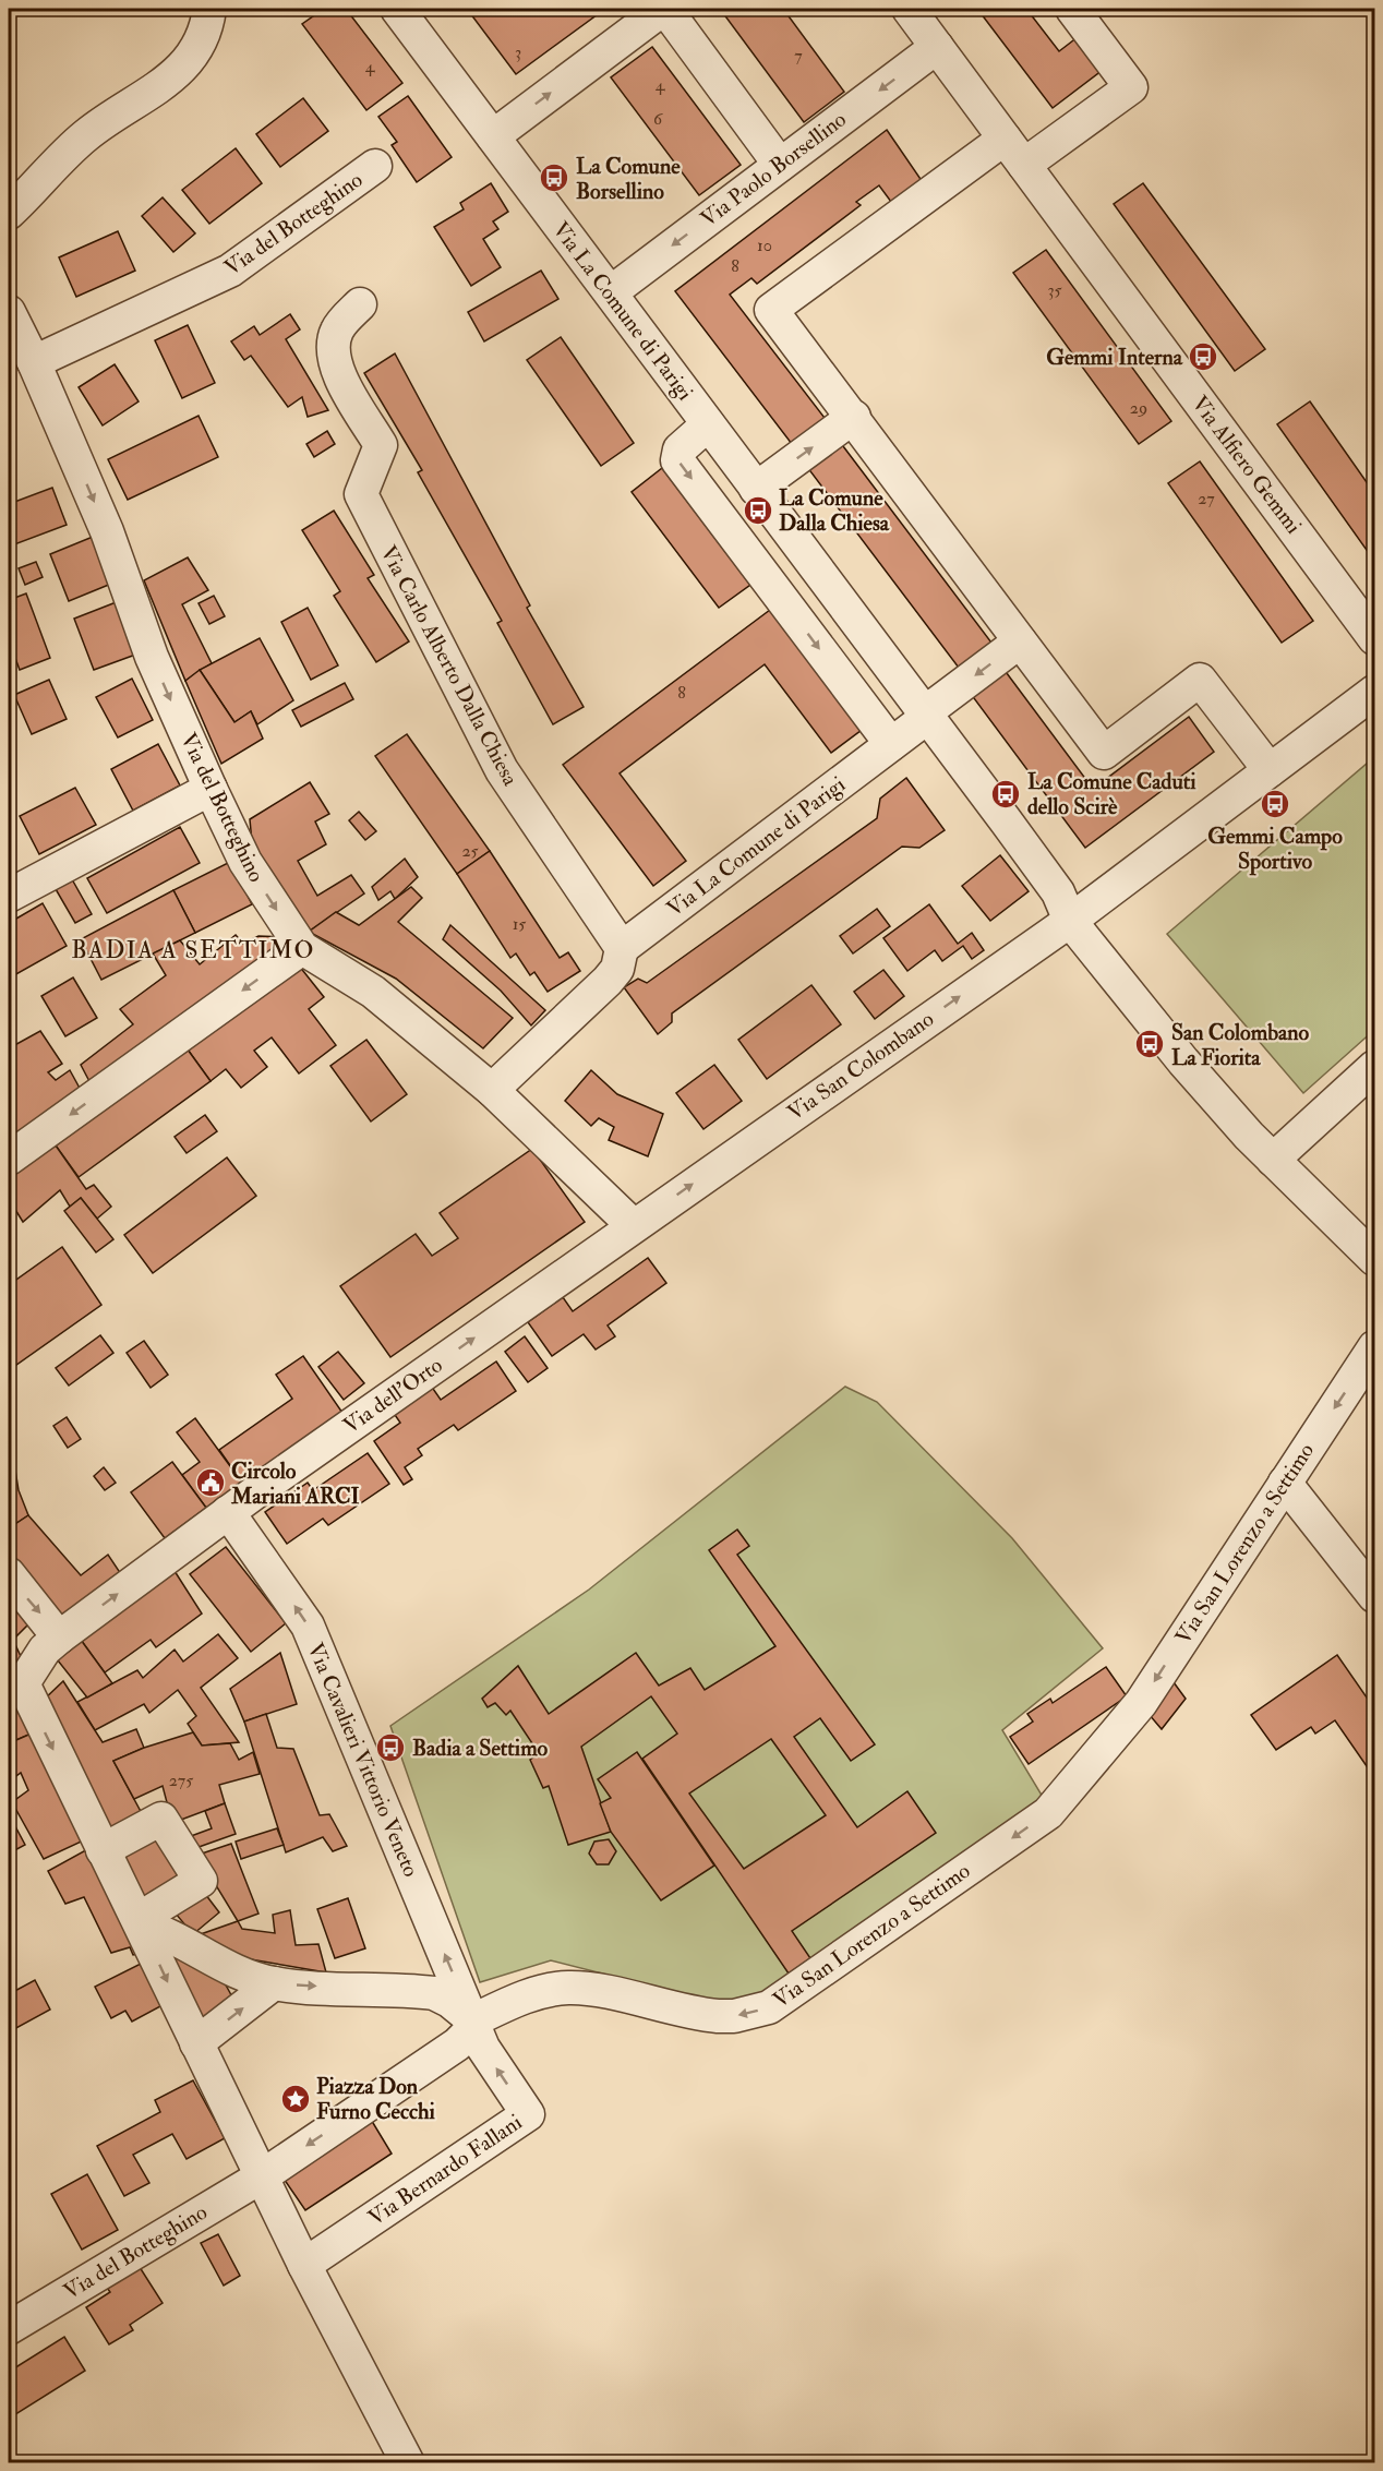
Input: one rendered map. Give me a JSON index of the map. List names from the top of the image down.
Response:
{
  "streets": {
    "street": [
      "Via Paolo Borsellino",
      "Via del Botteghino",
      "Via La Comune di Parigi",
      "Via Alfiero Gemmi",
      "Via Carlo Alberto Dalla Chiesa",
      "Via San Colombano",
      "Via dell'Orto",
      "Via San Lorenzo a Settimo",
      "Via Cavalieri Vittorio Veneto",
      "Via Bernardo Fallani"
    ]
  },
  "crossings": [
    ["Via Paolo Borsellino", "Via La Comune di Parigi"],
    ["Via Paolo Borsellino", "Via Alfiero Gemmi"],
    ["Via La Comune di Parigi", "Via Carlo Alberto Dalla Chiesa"],
    ["Via La Comune di Parigi", "Via San Colombano"],
    ["Via San Colombano", "Via dell'Orto"],
    ["Via dell'Orto", "Via Cavalieri Vittorio Veneto"],
    ["Via San Lorenzo a Settimo", "Via Cavalieri Vittorio Veneto"],
    ["Via San Lorenzo a Settimo", "Via Bernardo Fallani"],
    ["Via Cavalieri Vittorio Veneto", "Via Bernardo Fallani"]
  ],
  "one_way": [
    "Via del Botteghino",
    "Via San Colombano",
    "Via dell'Orto",
    "Via San Lorenzo a Settimo"
  ],
  "districts": ["BADIA A SETTIMO"],
  "places": {
    "bus stop": [
      "La Comune Borsellino",
      "Gemmi Interna",
      "La Comune Dalla Chiesa",
      "La Comune Caduti dello Scirè",
      "Gemmi Campo Sportivo",
      "San Colombano La Fiorita",
      "Badia a Settimo"
    ],
    "public building": ["Circolo Mariani ARCI"],
    "place": ["Piazza Don Furno Cecchi"]
  },
  "house_numbers": [
    "3",
    "7",
    "4",
    "4",
    "6",
    "10",
    "8",
    "35",
    "29",
    "27",
    "8",
    "25",
    "15",
    "275"
  ]
}
